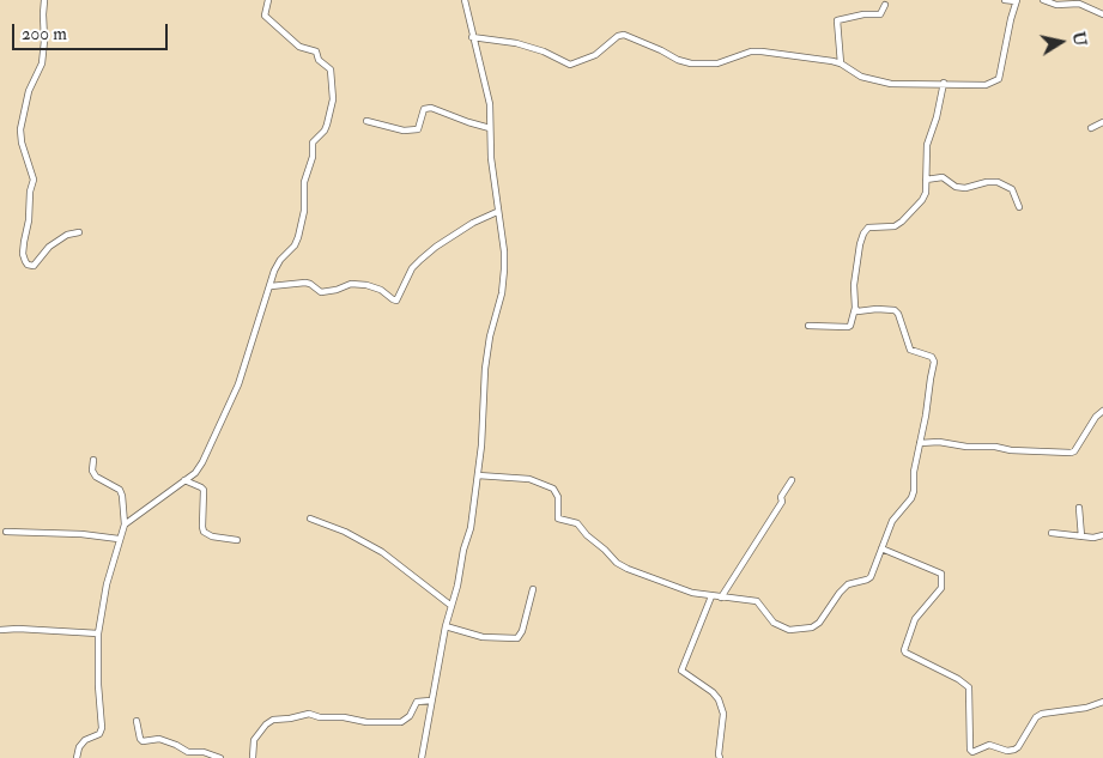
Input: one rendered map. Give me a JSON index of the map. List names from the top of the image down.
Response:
{
  "scale_bar": "200 m",
  "north": "right"
}
